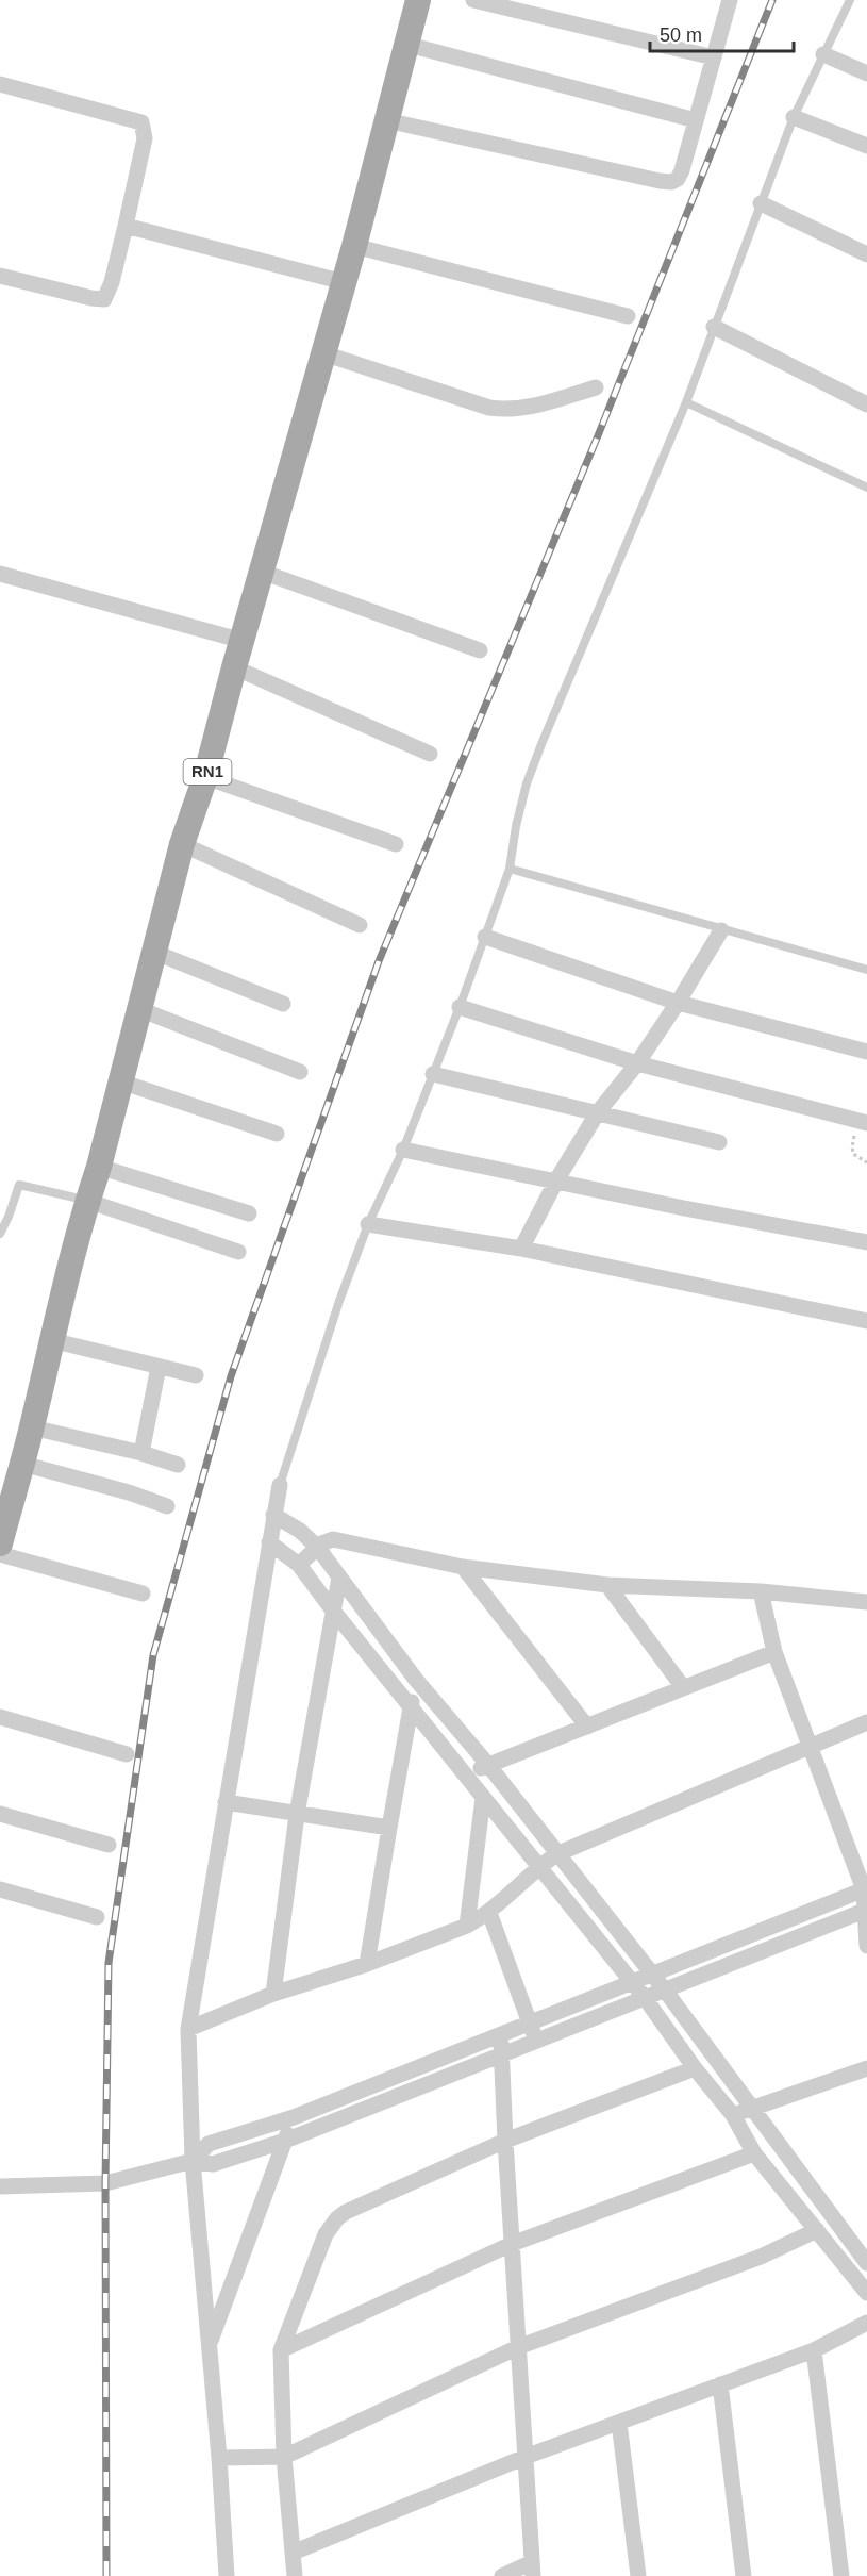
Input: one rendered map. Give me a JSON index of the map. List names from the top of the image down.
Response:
{
  "streets": {
    "main road": ["RN1"]
  },
  "scale_bar": "50 m"
}
